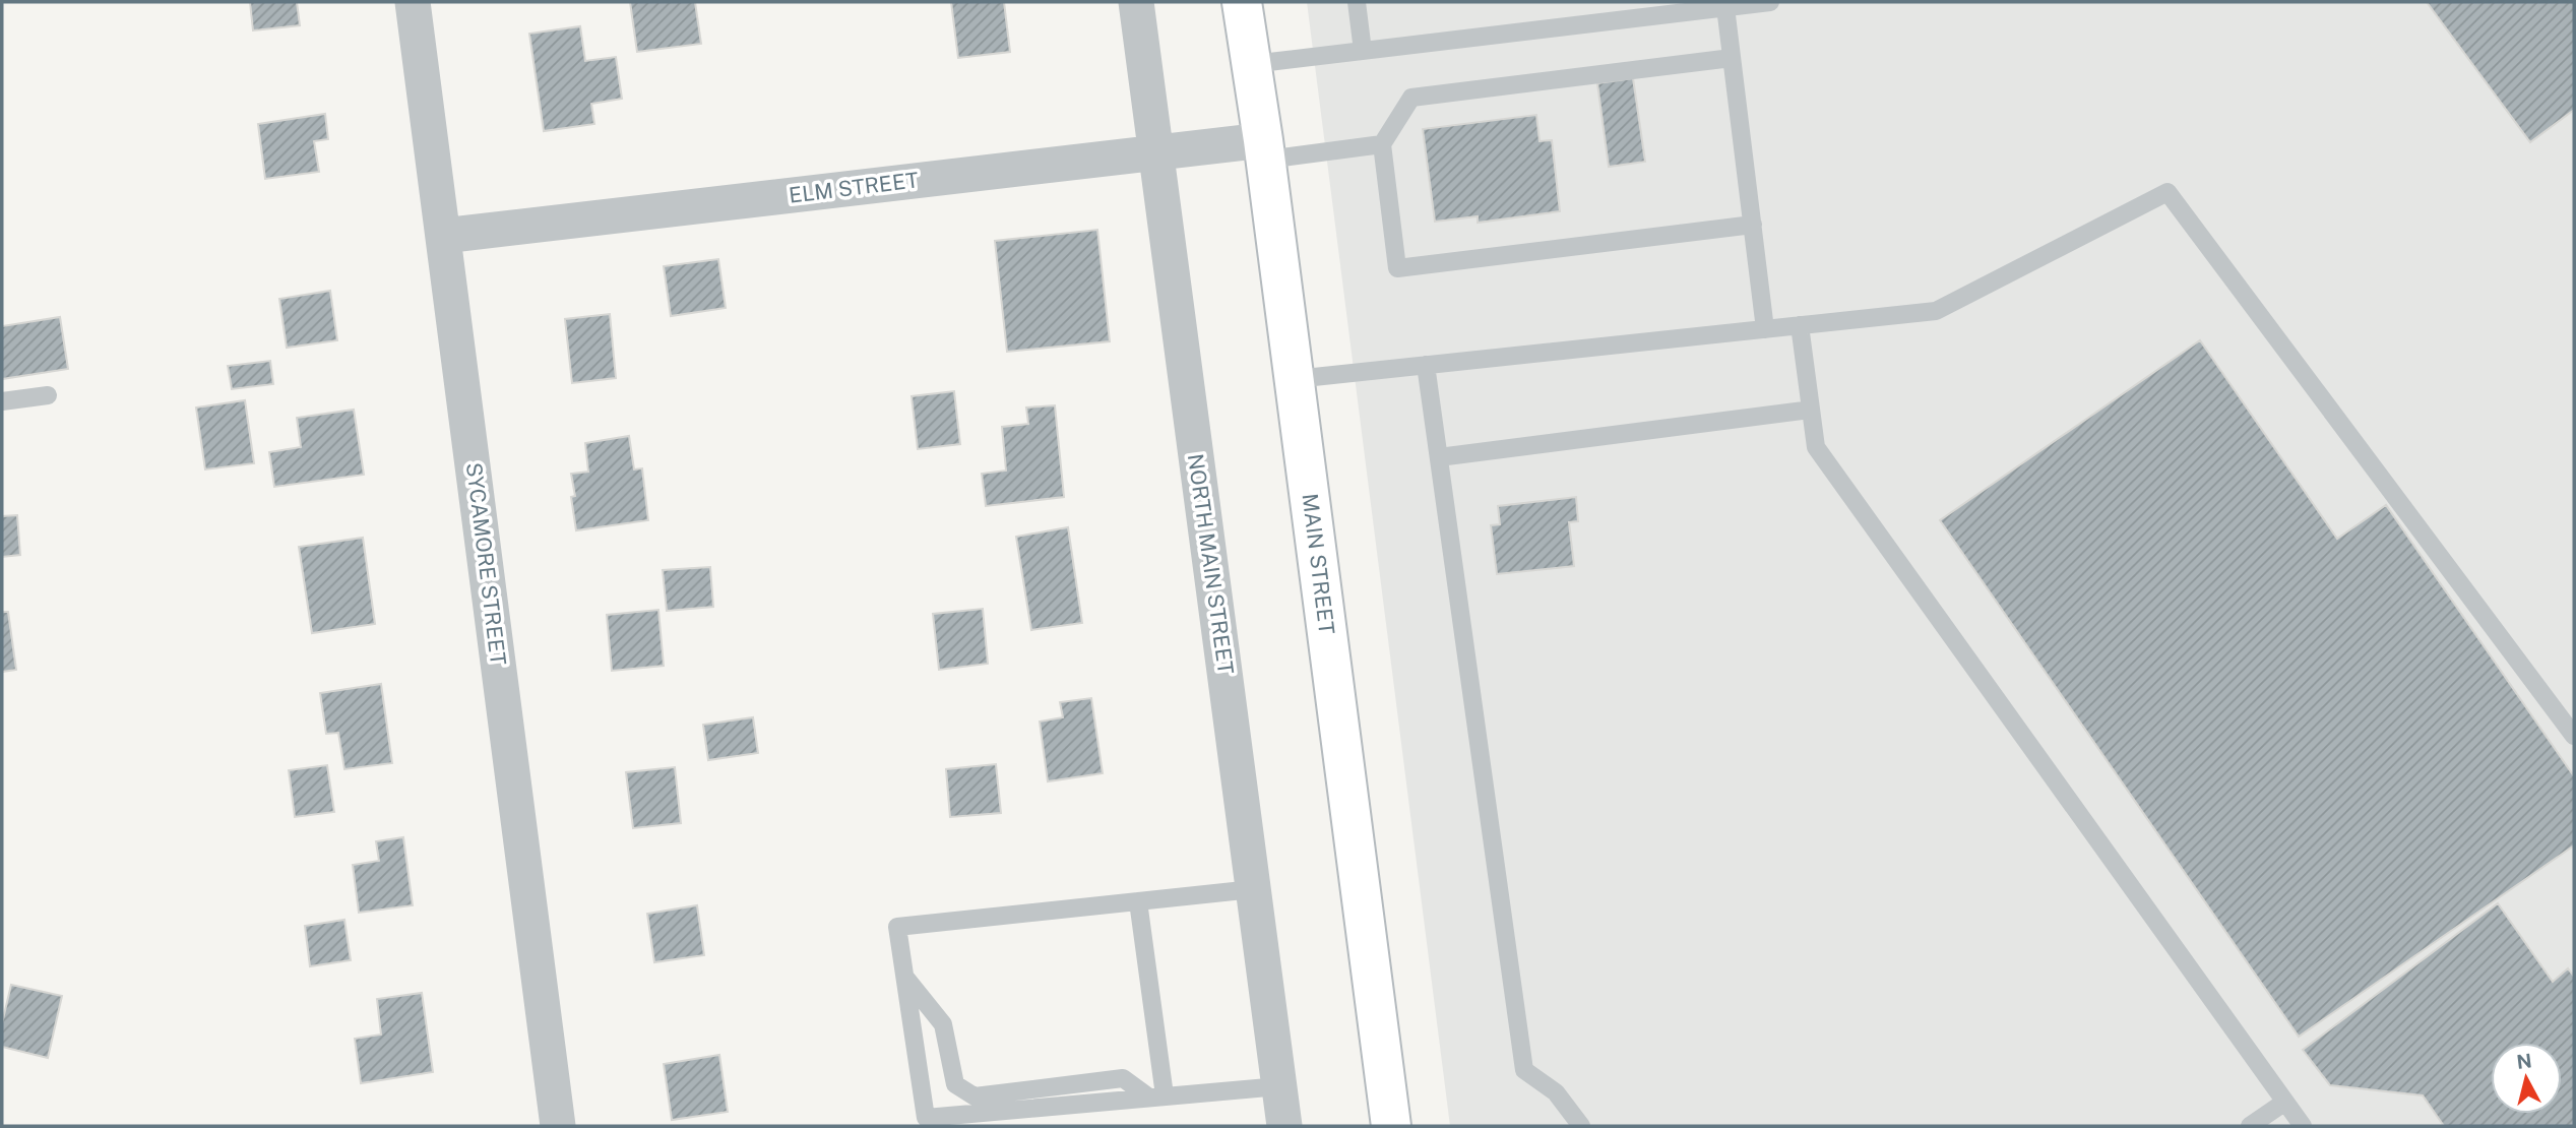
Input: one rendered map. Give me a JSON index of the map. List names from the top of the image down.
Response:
{
  "streets": {
    "main road": ["MAIN STREET"],
    "street": ["ELM STREET", "SYCAMORE STREET", "NORTH MAIN STREET"]
  },
  "crossings": [
    ["ELM STREET", "SYCAMORE STREET"],
    ["ELM STREET", "NORTH MAIN STREET"],
    ["ELM STREET", "MAIN STREET"]
  ],
  "north": "top"
}
